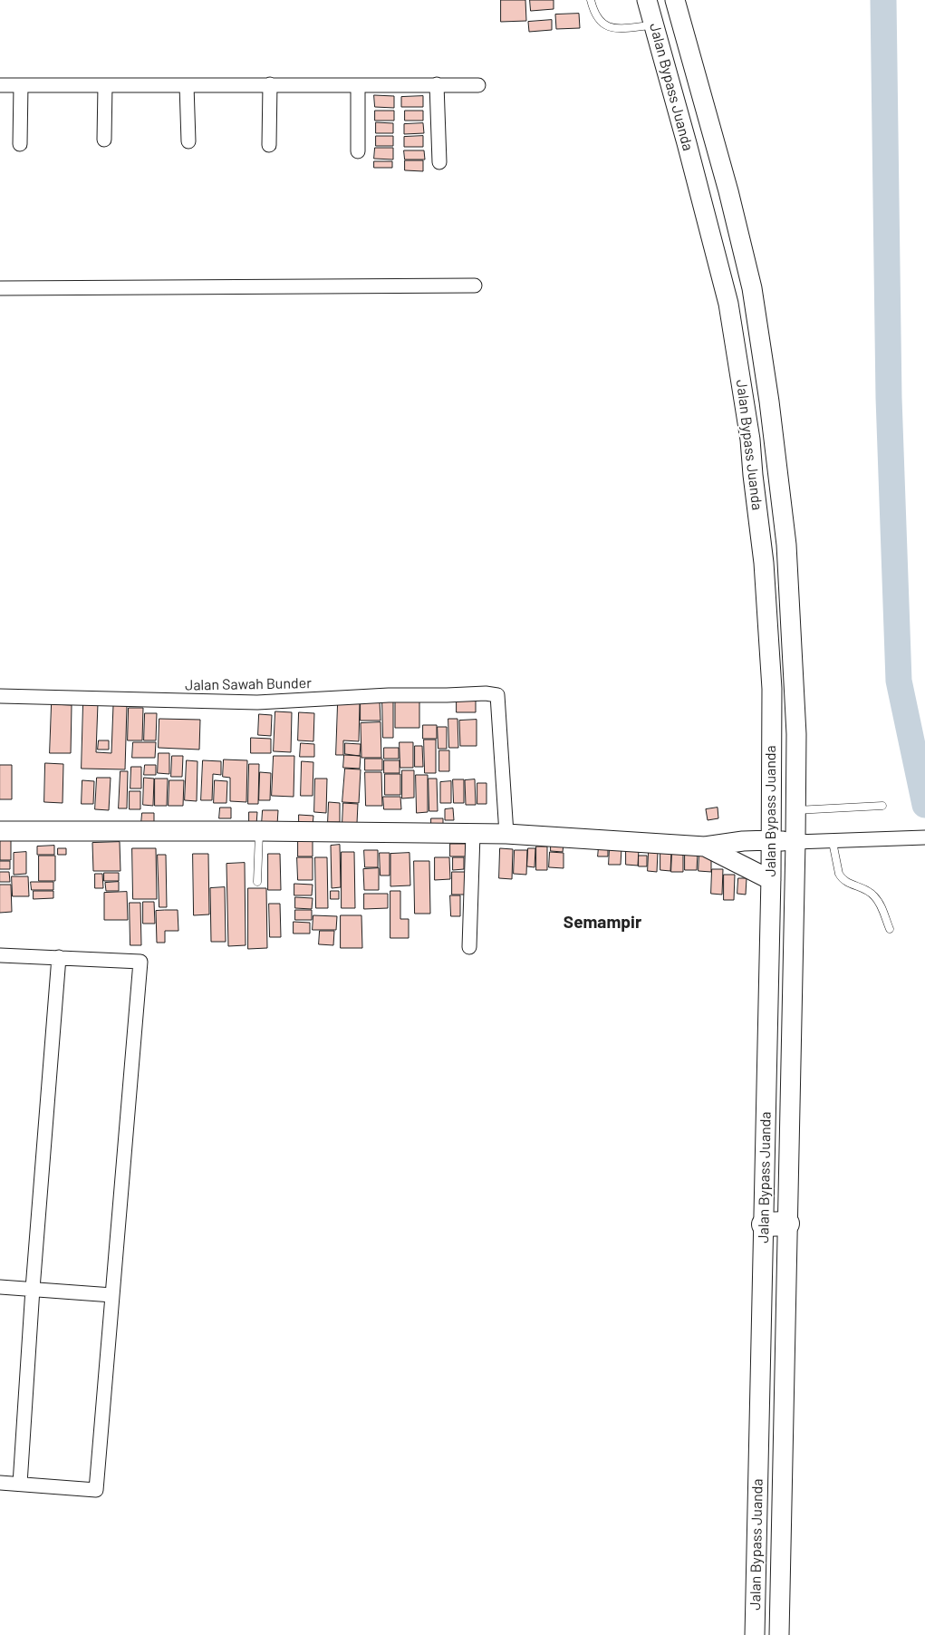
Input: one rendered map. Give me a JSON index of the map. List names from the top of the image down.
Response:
{
  "streets": {
    "main road": ["Jalan Bypass Juanda"],
    "street": ["Jalan Sawah Bunder"]
  },
  "districts": ["Semampir"]
}
